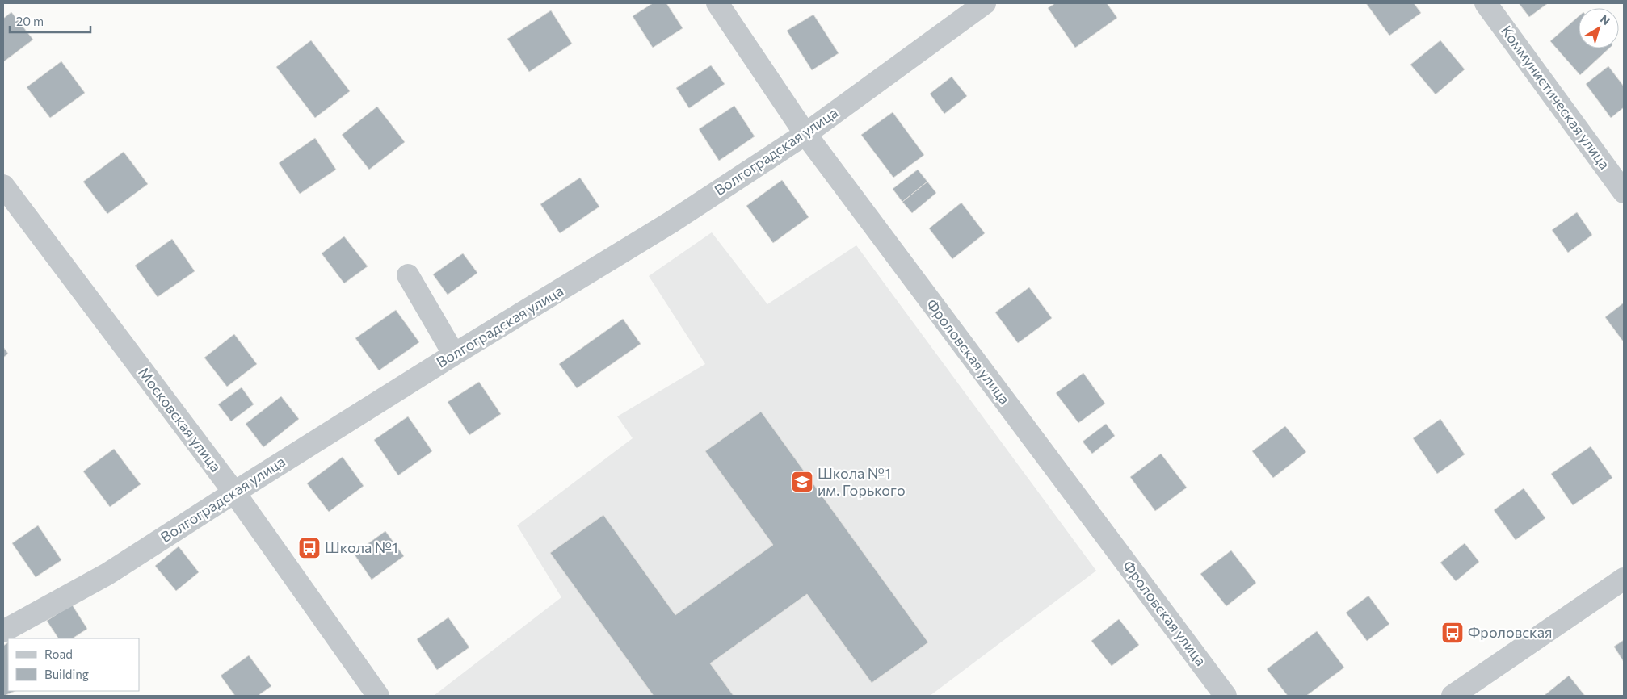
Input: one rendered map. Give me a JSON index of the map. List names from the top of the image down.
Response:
{
  "streets": {
    "street": [
      "Коммунистическая улица",
      "Волгоградская улица",
      "Фроловская улица",
      "Московская улица"
    ]
  },
  "crossings": [
    ["Волгоградская улица", "Фроловская улица"],
    ["Волгоградская улица", "Московская улица"]
  ],
  "places": {
    "school or university": ["Школа №1 им. Горького"],
    "bus stop": ["Школа №1", "Фроловская"]
  },
  "legend": ["Road", "Building"],
  "scale_bar": "20 m",
  "north": "top right"
}
